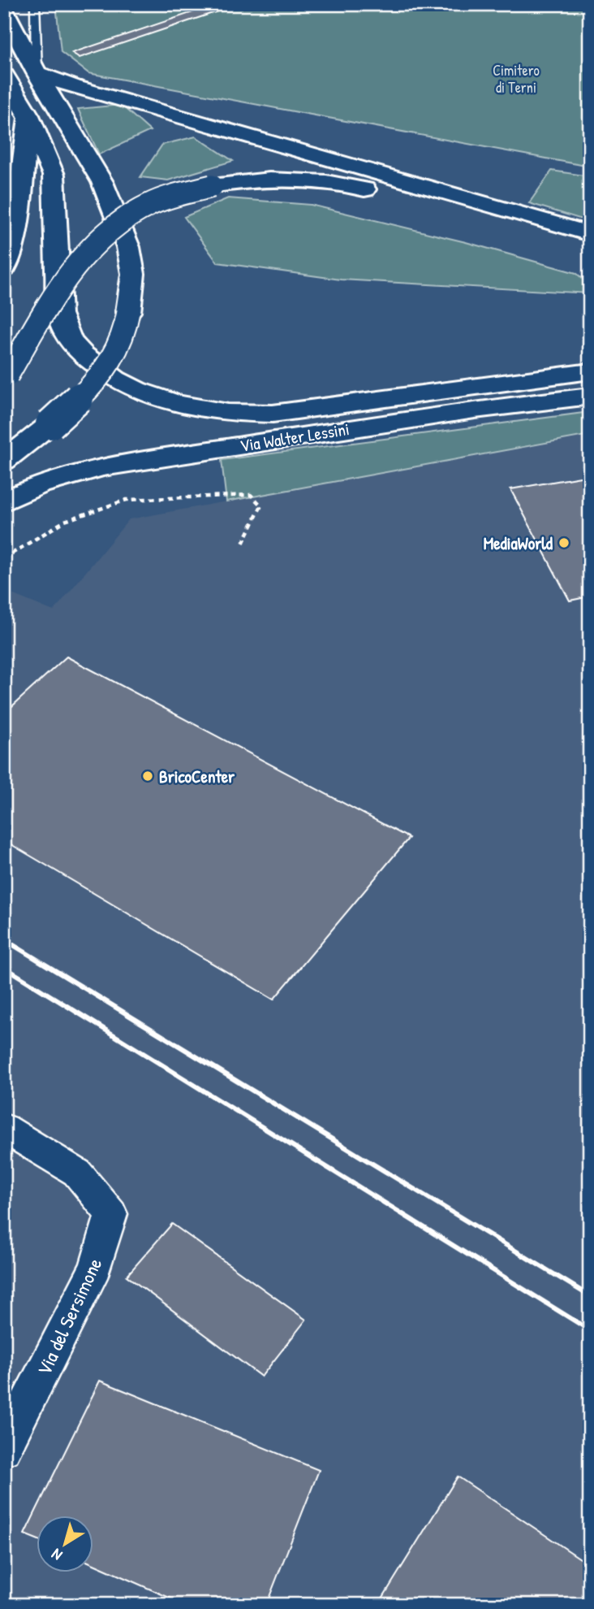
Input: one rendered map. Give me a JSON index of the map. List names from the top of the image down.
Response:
{
  "streets": {
    "main road": ["Via Walter Lessini"],
    "street": ["Via del Sersimone"]
  },
  "parks": ["Cimitero di Terni"],
  "places": ["MediaWorld", "BricoCenter"],
  "north": "bottom left"
}
